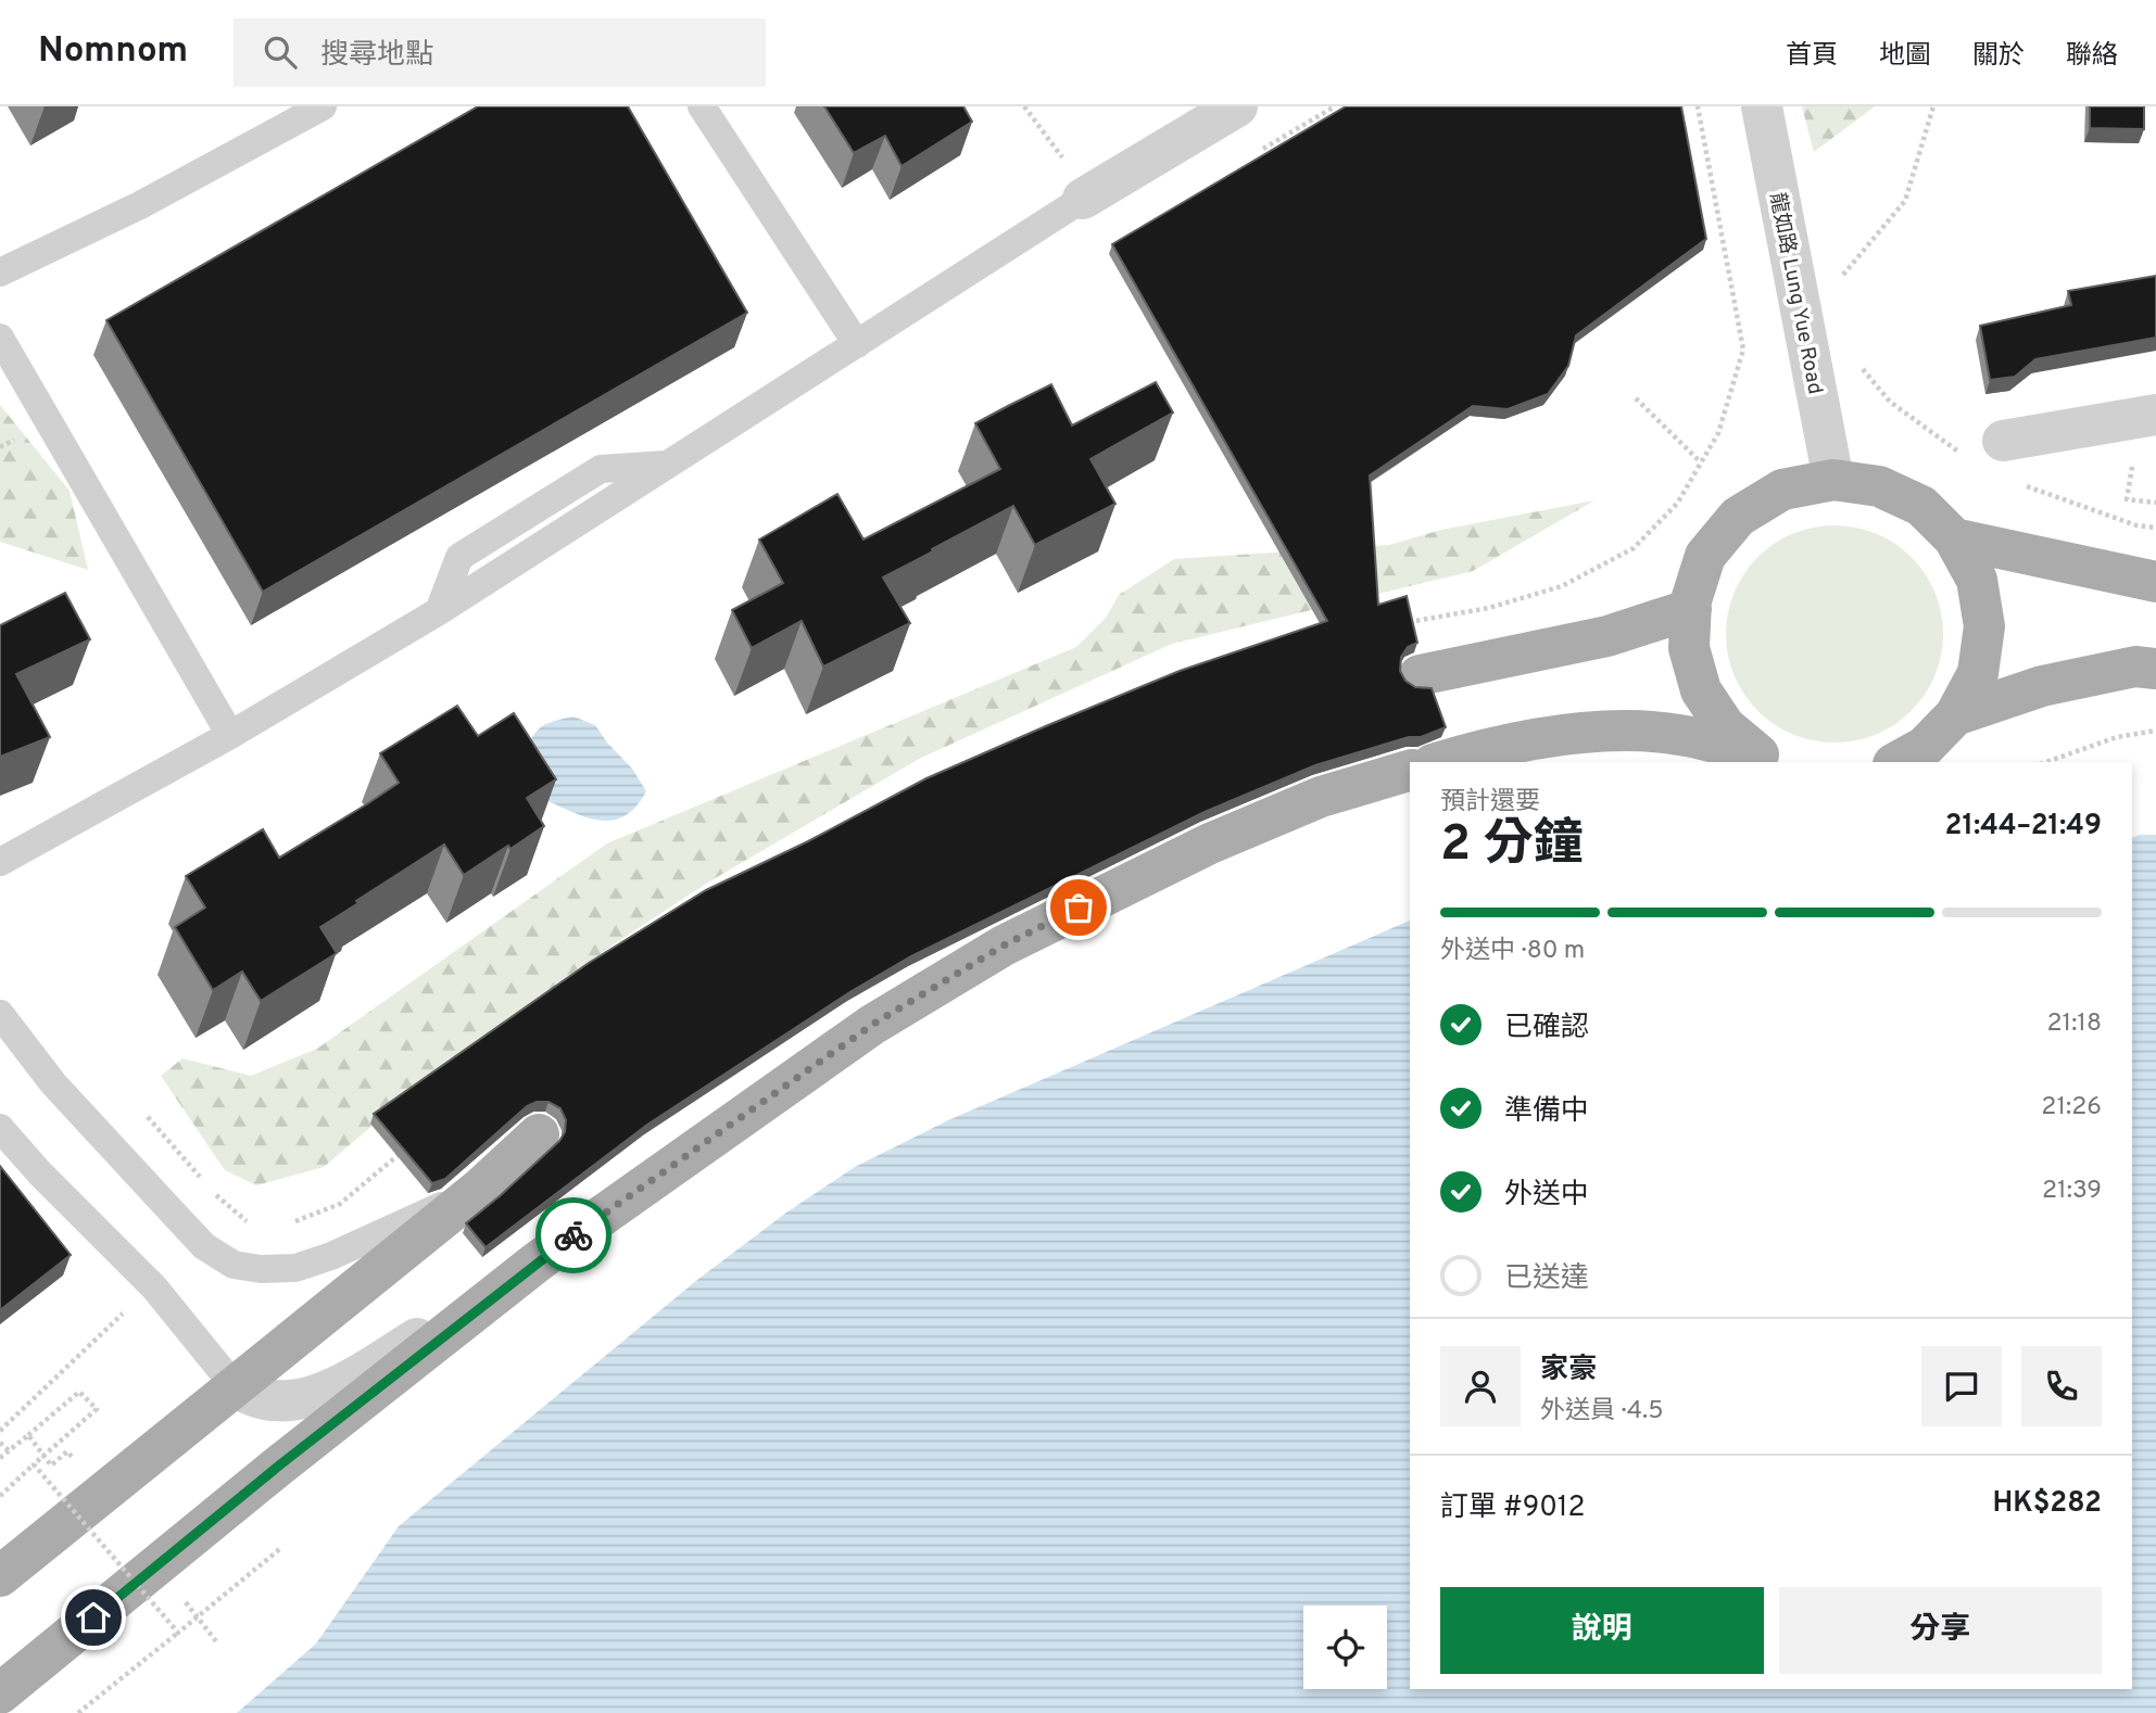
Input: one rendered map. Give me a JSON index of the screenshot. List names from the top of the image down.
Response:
{
  "streets": {
    "street": ["龍如路 Lung Yue Road"]
  },
  "page": {
    "header": "Nomnom",
    "search": "搜尋地點",
    "nav": [
      "首頁",
      "地圖",
      "關於",
      "聯絡"
    ],
    "heading": ["2 分鐘", "預計還要", "21:44–21:49"],
    "panel": [
      "家豪",
      "外送員 · 4.5",
      "訂單 #9012",
      "HK$282"
    ],
    "bar": "外送中 · 80 m",
    "list": [
      ["已確認", "21:18"],
      ["準備中", "21:26"],
      ["外送中", "21:39"],
      "已送達"
    ],
    "buttons": ["說明", "分享"]
  }
}
